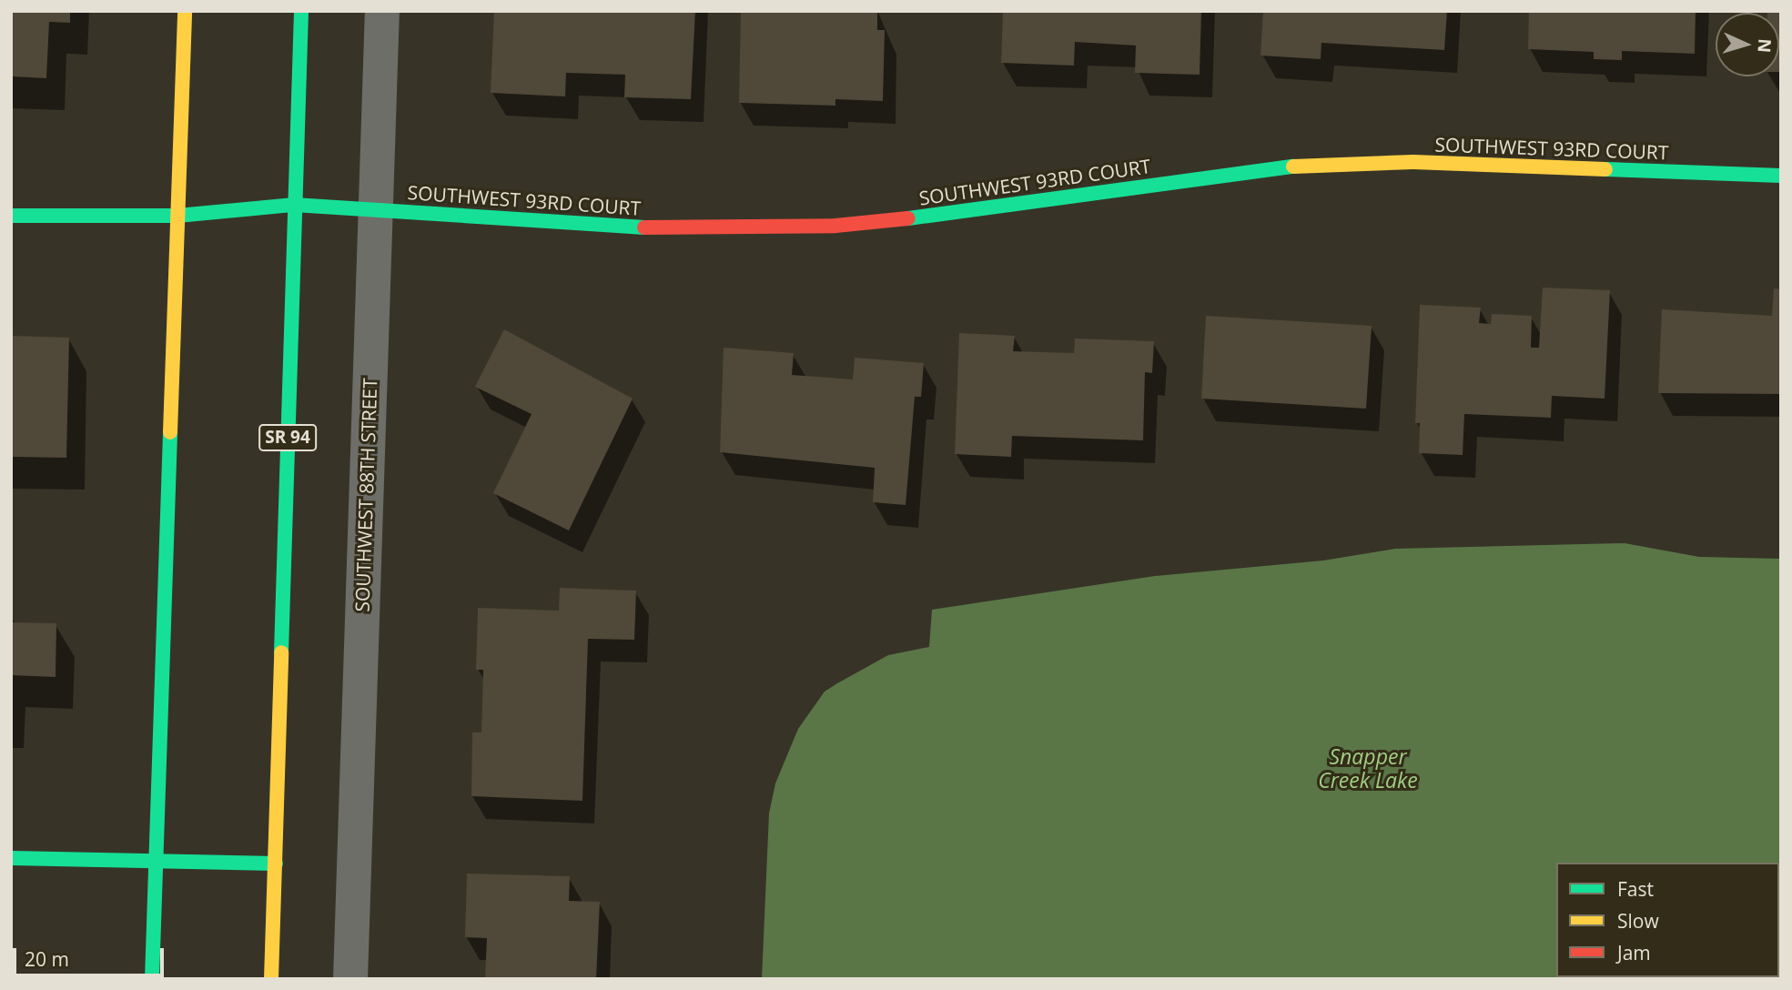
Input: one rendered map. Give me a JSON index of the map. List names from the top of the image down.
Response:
{
  "streets": {
    "street": ["SOUTHWEST 93RD COURT", "SR 94", "SOUTHWEST 88TH STREET"]
  },
  "crossings": [
    ["SOUTHWEST 93RD COURT", "SR 94"],
    ["SOUTHWEST 93RD COURT", "SOUTHWEST 88TH STREET"]
  ],
  "water": ["Snapper Creek Lake"],
  "legend": ["Fast", "Slow", "Jam"],
  "scale_bar": "20 m",
  "north": "right"
}
